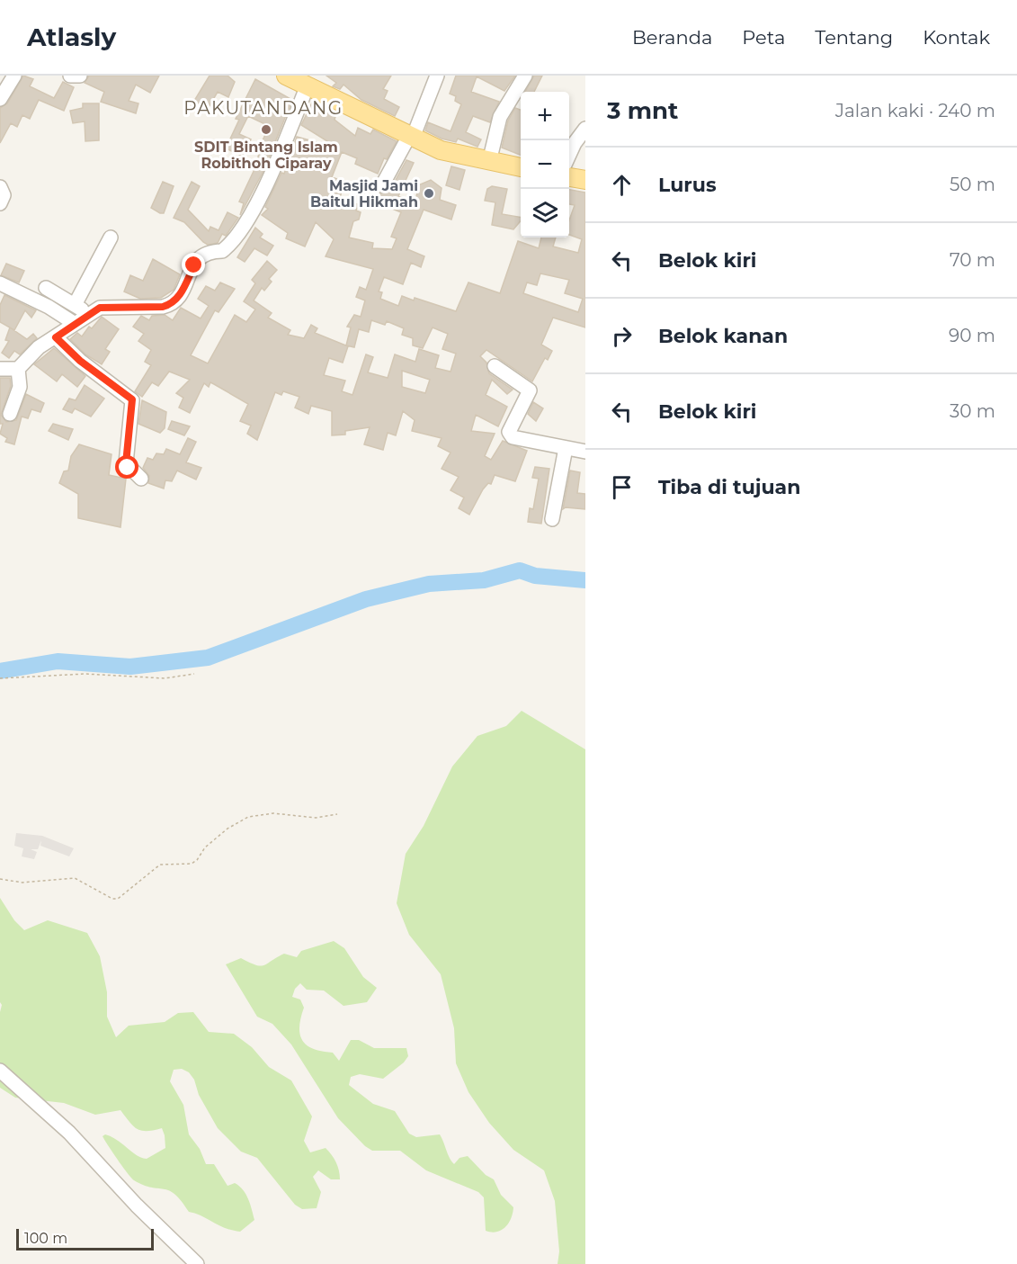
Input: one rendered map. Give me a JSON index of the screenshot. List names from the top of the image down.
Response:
{
  "districts": ["PAKUTANDANG"],
  "places": ["SDIT Bintang Islam Robithoh Ciparay", "Masjid Jami Baitul Hikmah"],
  "scale_bar": "100 m",
  "page": {
    "header": "Atlasly",
    "nav": [
      "Beranda",
      "Peta",
      "Tentang",
      "Kontak"
    ],
    "heading": ["3 mnt", "Jalan kaki · 240 m"],
    "map_buttons": ["+", "−"],
    "list": [
      ["Lurus", "50 m"],
      ["Belok kiri", "70 m"],
      ["Belok kanan", "90 m"],
      ["Belok kiri", "30 m"],
      "Tiba di tujuan"
    ],
    "scale": "100 m"
  }
}
